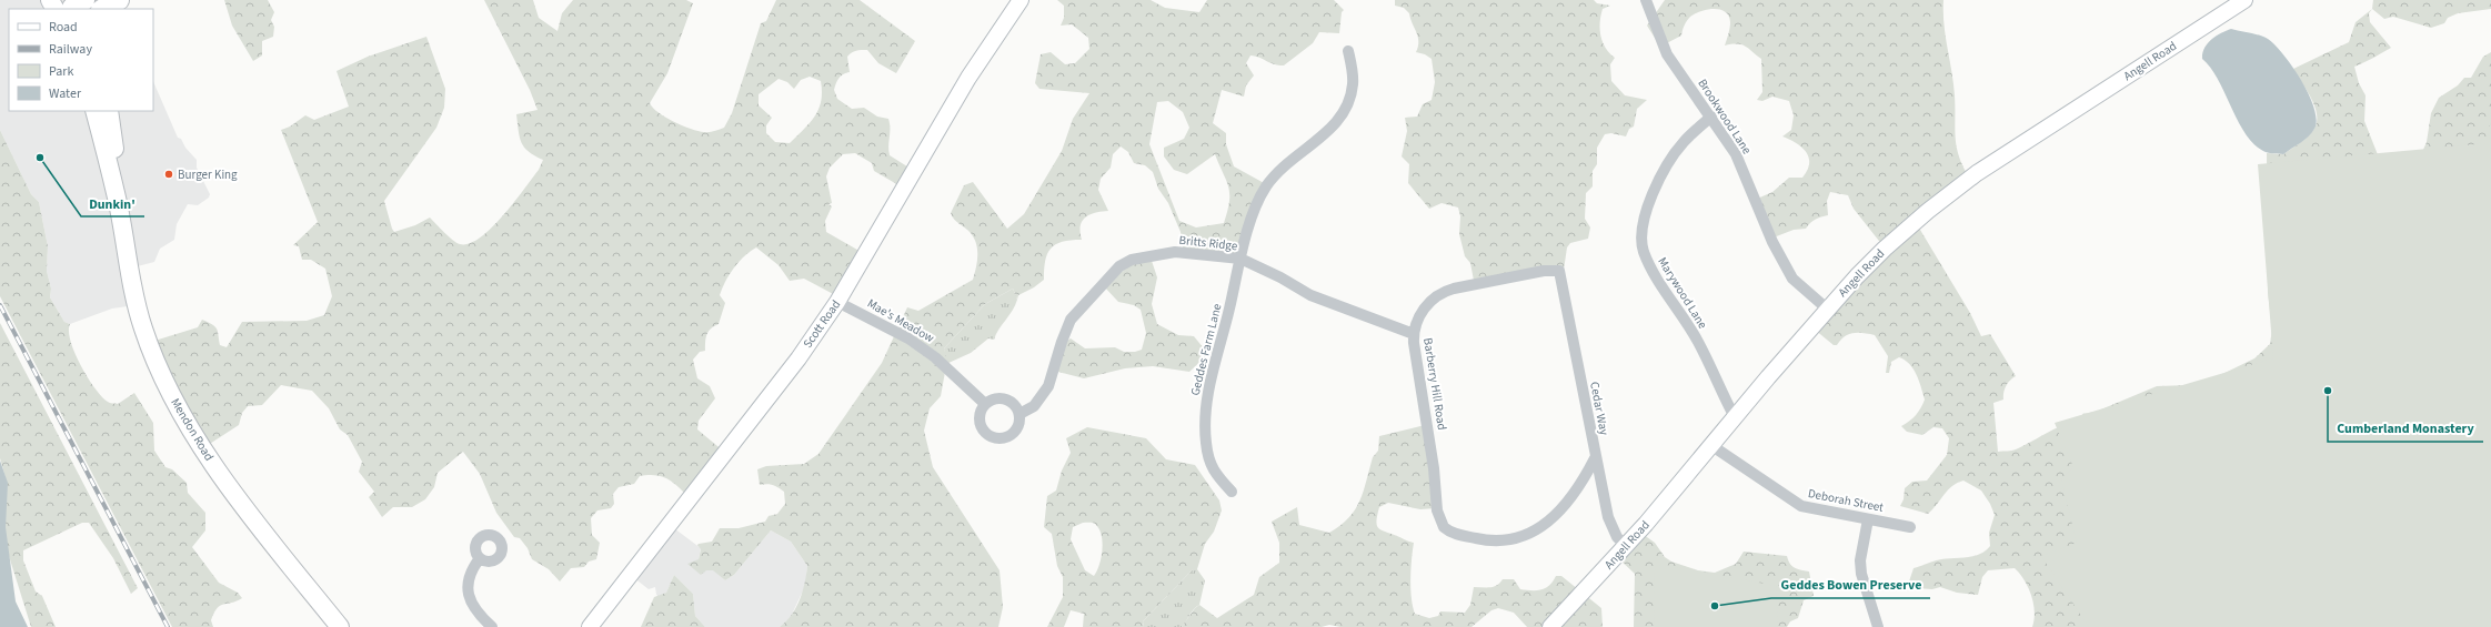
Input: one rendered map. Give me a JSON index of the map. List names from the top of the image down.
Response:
{
  "streets": {
    "main road": ["Angell Road", "Scott Road", "Mendon Road"],
    "street": [
      "Brookwood Lane",
      "Britts Ridge",
      "Marywood Lane",
      "Mae's Meadow",
      "Geddes Farm Lane",
      "Barberry Hill Road",
      "Cedar Way",
      "Deborah Street"
    ]
  },
  "crossings": [
    ["Angell Road", "Brookwood Lane"],
    ["Angell Road", "Marywood Lane"],
    ["Angell Road", "Cedar Way"],
    ["Angell Road", "Deborah Street"],
    ["Brookwood Lane", "Marywood Lane"],
    ["Britts Ridge", "Mae's Meadow"],
    ["Britts Ridge", "Geddes Farm Lane"],
    ["Britts Ridge", "Barberry Hill Road"],
    ["Mae's Meadow", "Scott Road"],
    ["Barberry Hill Road", "Cedar Way"]
  ],
  "places": [
    "Dunkin'",
    "Burger King",
    "Cumberland Monastery",
    "Geddes Bowen Preserve"
  ],
  "legend": [
    "Road",
    "Railway",
    "Park",
    "Water"
  ]
}
